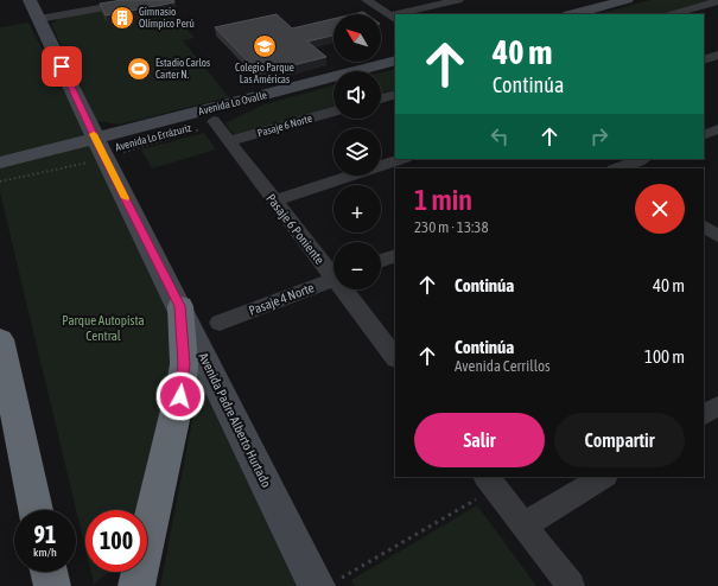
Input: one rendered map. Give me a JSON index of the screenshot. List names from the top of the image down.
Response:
{
  "streets": {
    "main road": ["Avenida Lo Ovalle", "Avenida Lo Errázuriz", "Avenida Padre Alberto Hurtado"],
    "street": ["Pasaje 6 Norte", "Pasaje 6 Poniente", "Pasaje 4 Norte"]
  },
  "crossings": [
    ["Avenida Lo Ovalle", "Avenida Lo Errázuriz"],
    ["Avenida Lo Ovalle", "Avenida Padre Alberto Hurtado"],
    ["Pasaje 6 Norte", "Pasaje 6 Poniente"],
    ["Avenida Lo Errázuriz", "Pasaje 6 Poniente"],
    ["Avenida Lo Errázuriz", "Avenida Padre Alberto Hurtado"]
  ],
  "parks": ["Parque Autopista Central"],
  "places": {
    "building": ["Gimnasio Olímpico Perú"],
    "school or university": ["Colegio Parque Las Américas"],
    "sports": ["Estadio Carlos Carter N."]
  },
  "north": "top left",
  "page": {
    "map_buttons": ["+", "−"],
    "turn": ["40 m", "Continúa"],
    "heading": ["1 min", "230 m · 13:38"],
    "list": [
      {
        "name": "Continúa",
        "value": "40 m"
      },
      {
        "name": "Continúa",
        "note": "Avenida Cerrillos",
        "value": "100 m"
      }
    ],
    "buttons": ["Salir", "Compartir"],
    "speed": "91 km/h",
    "limit": "100"
  }
}
